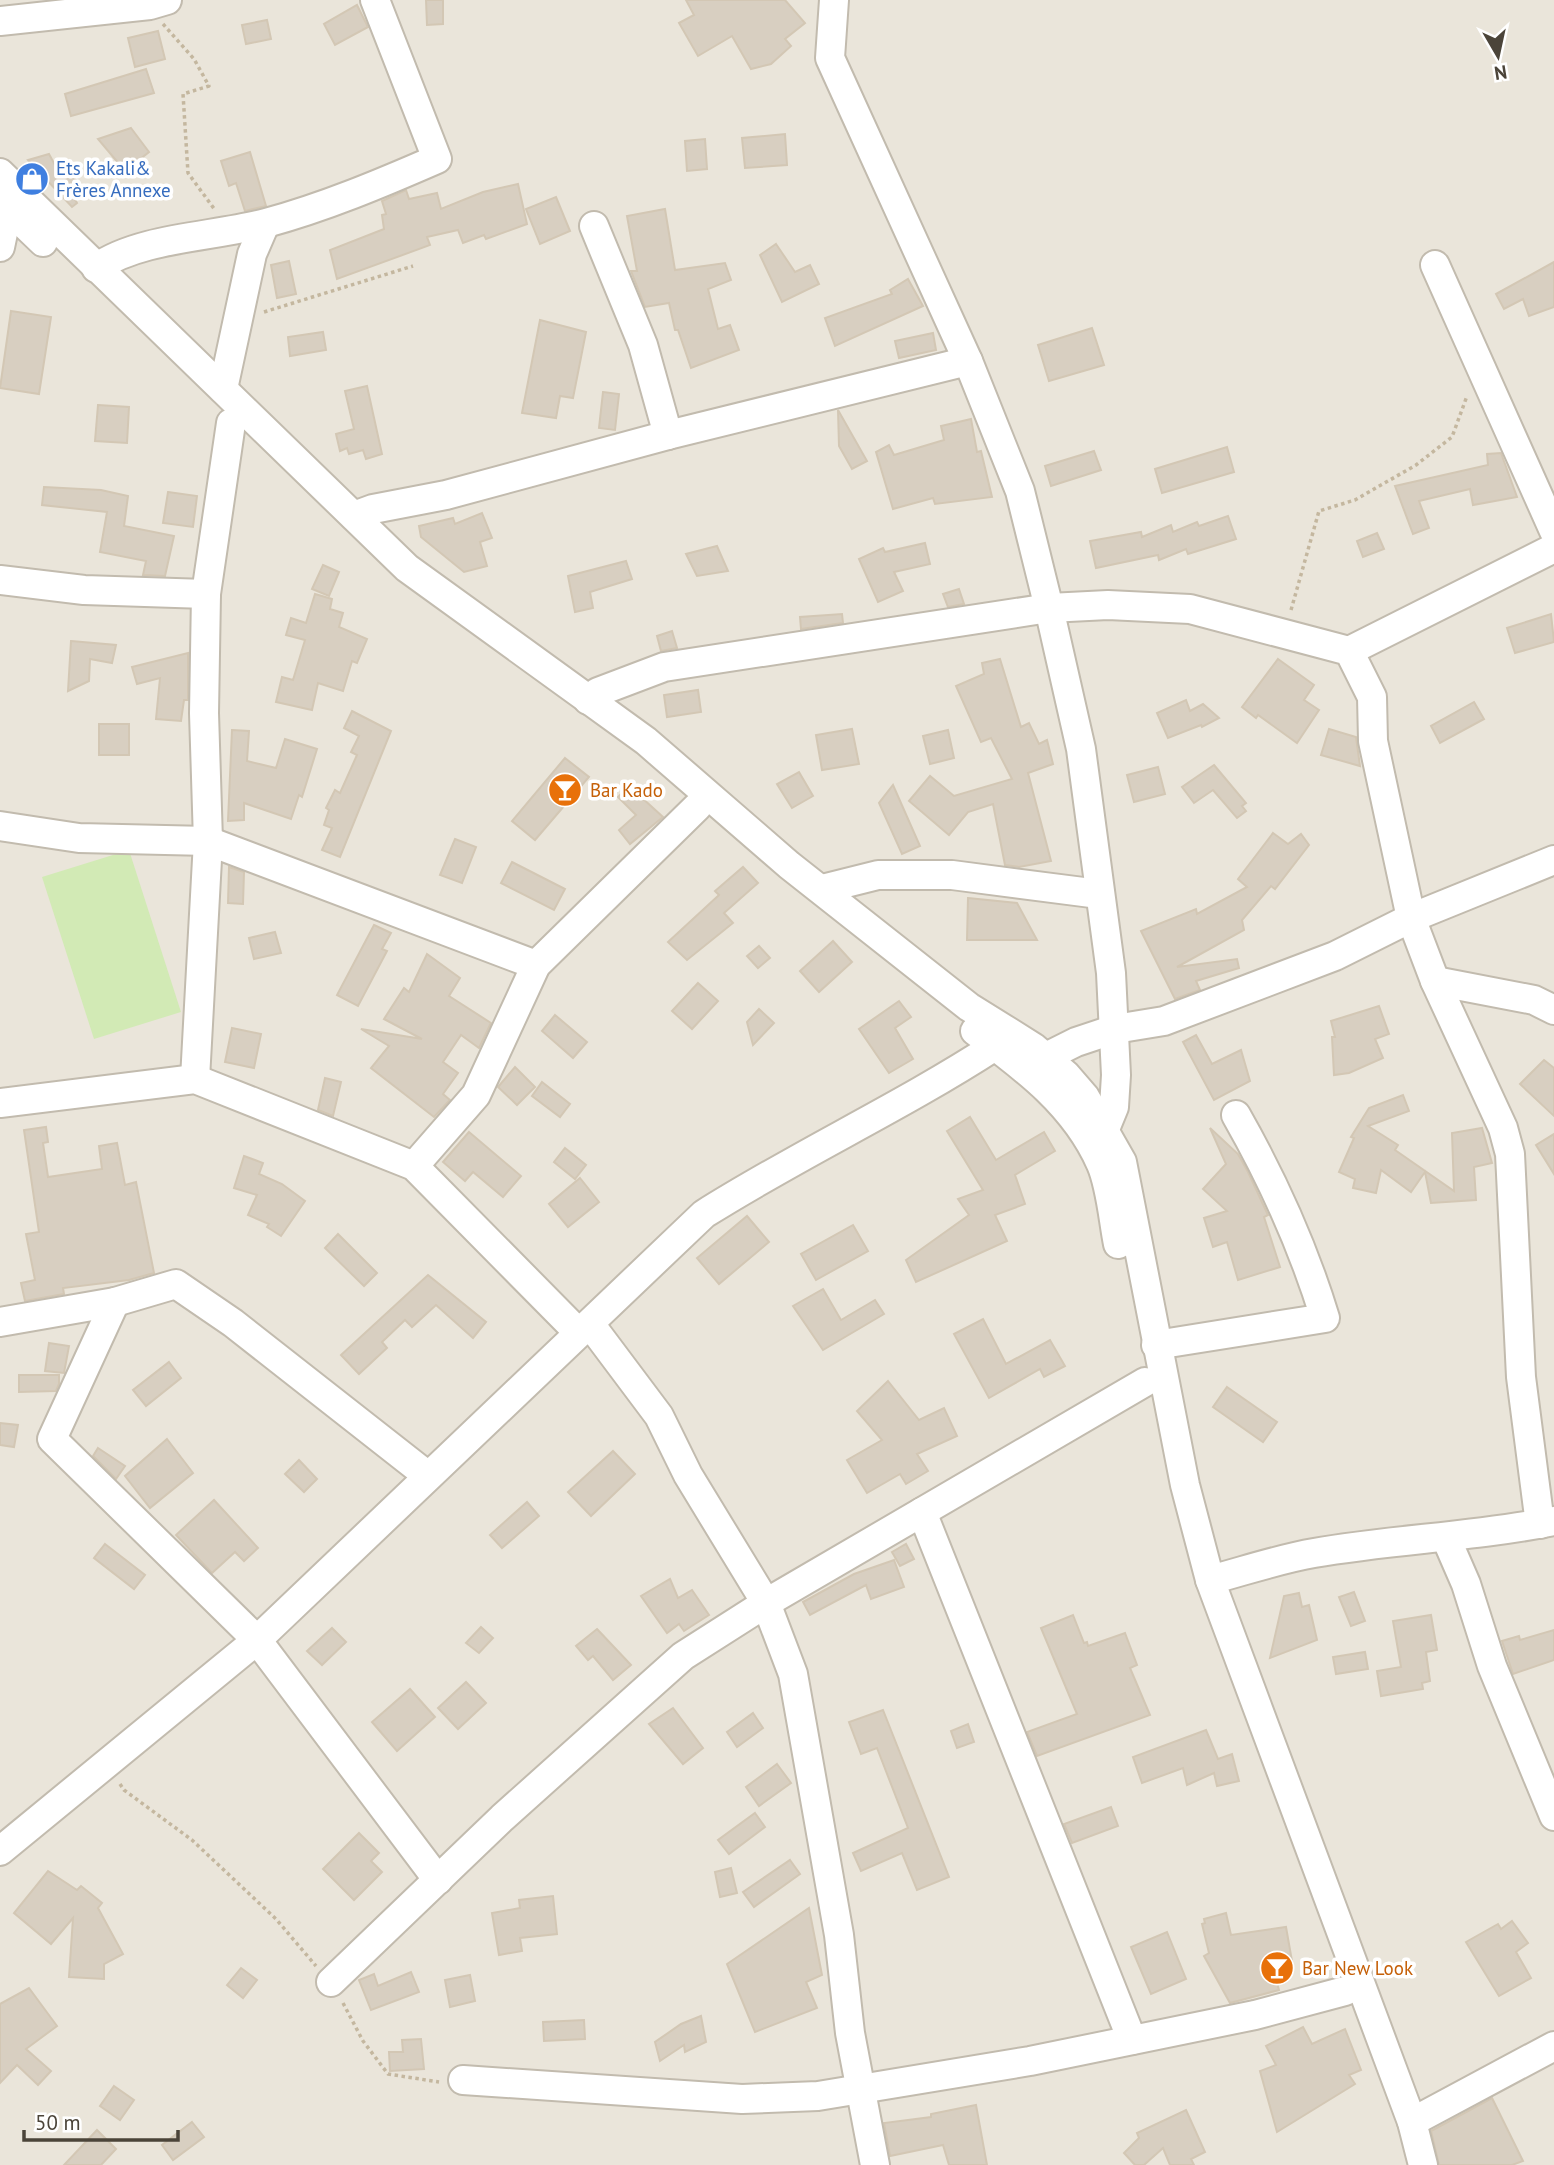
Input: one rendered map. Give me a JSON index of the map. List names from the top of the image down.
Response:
{
  "places": {
    "shop": ["Ets Kakali& Frères Annexe"],
    "bar": ["Bar Kado", "Bar New Look"]
  },
  "scale_bar": "50 m",
  "north": "bottom"
}
